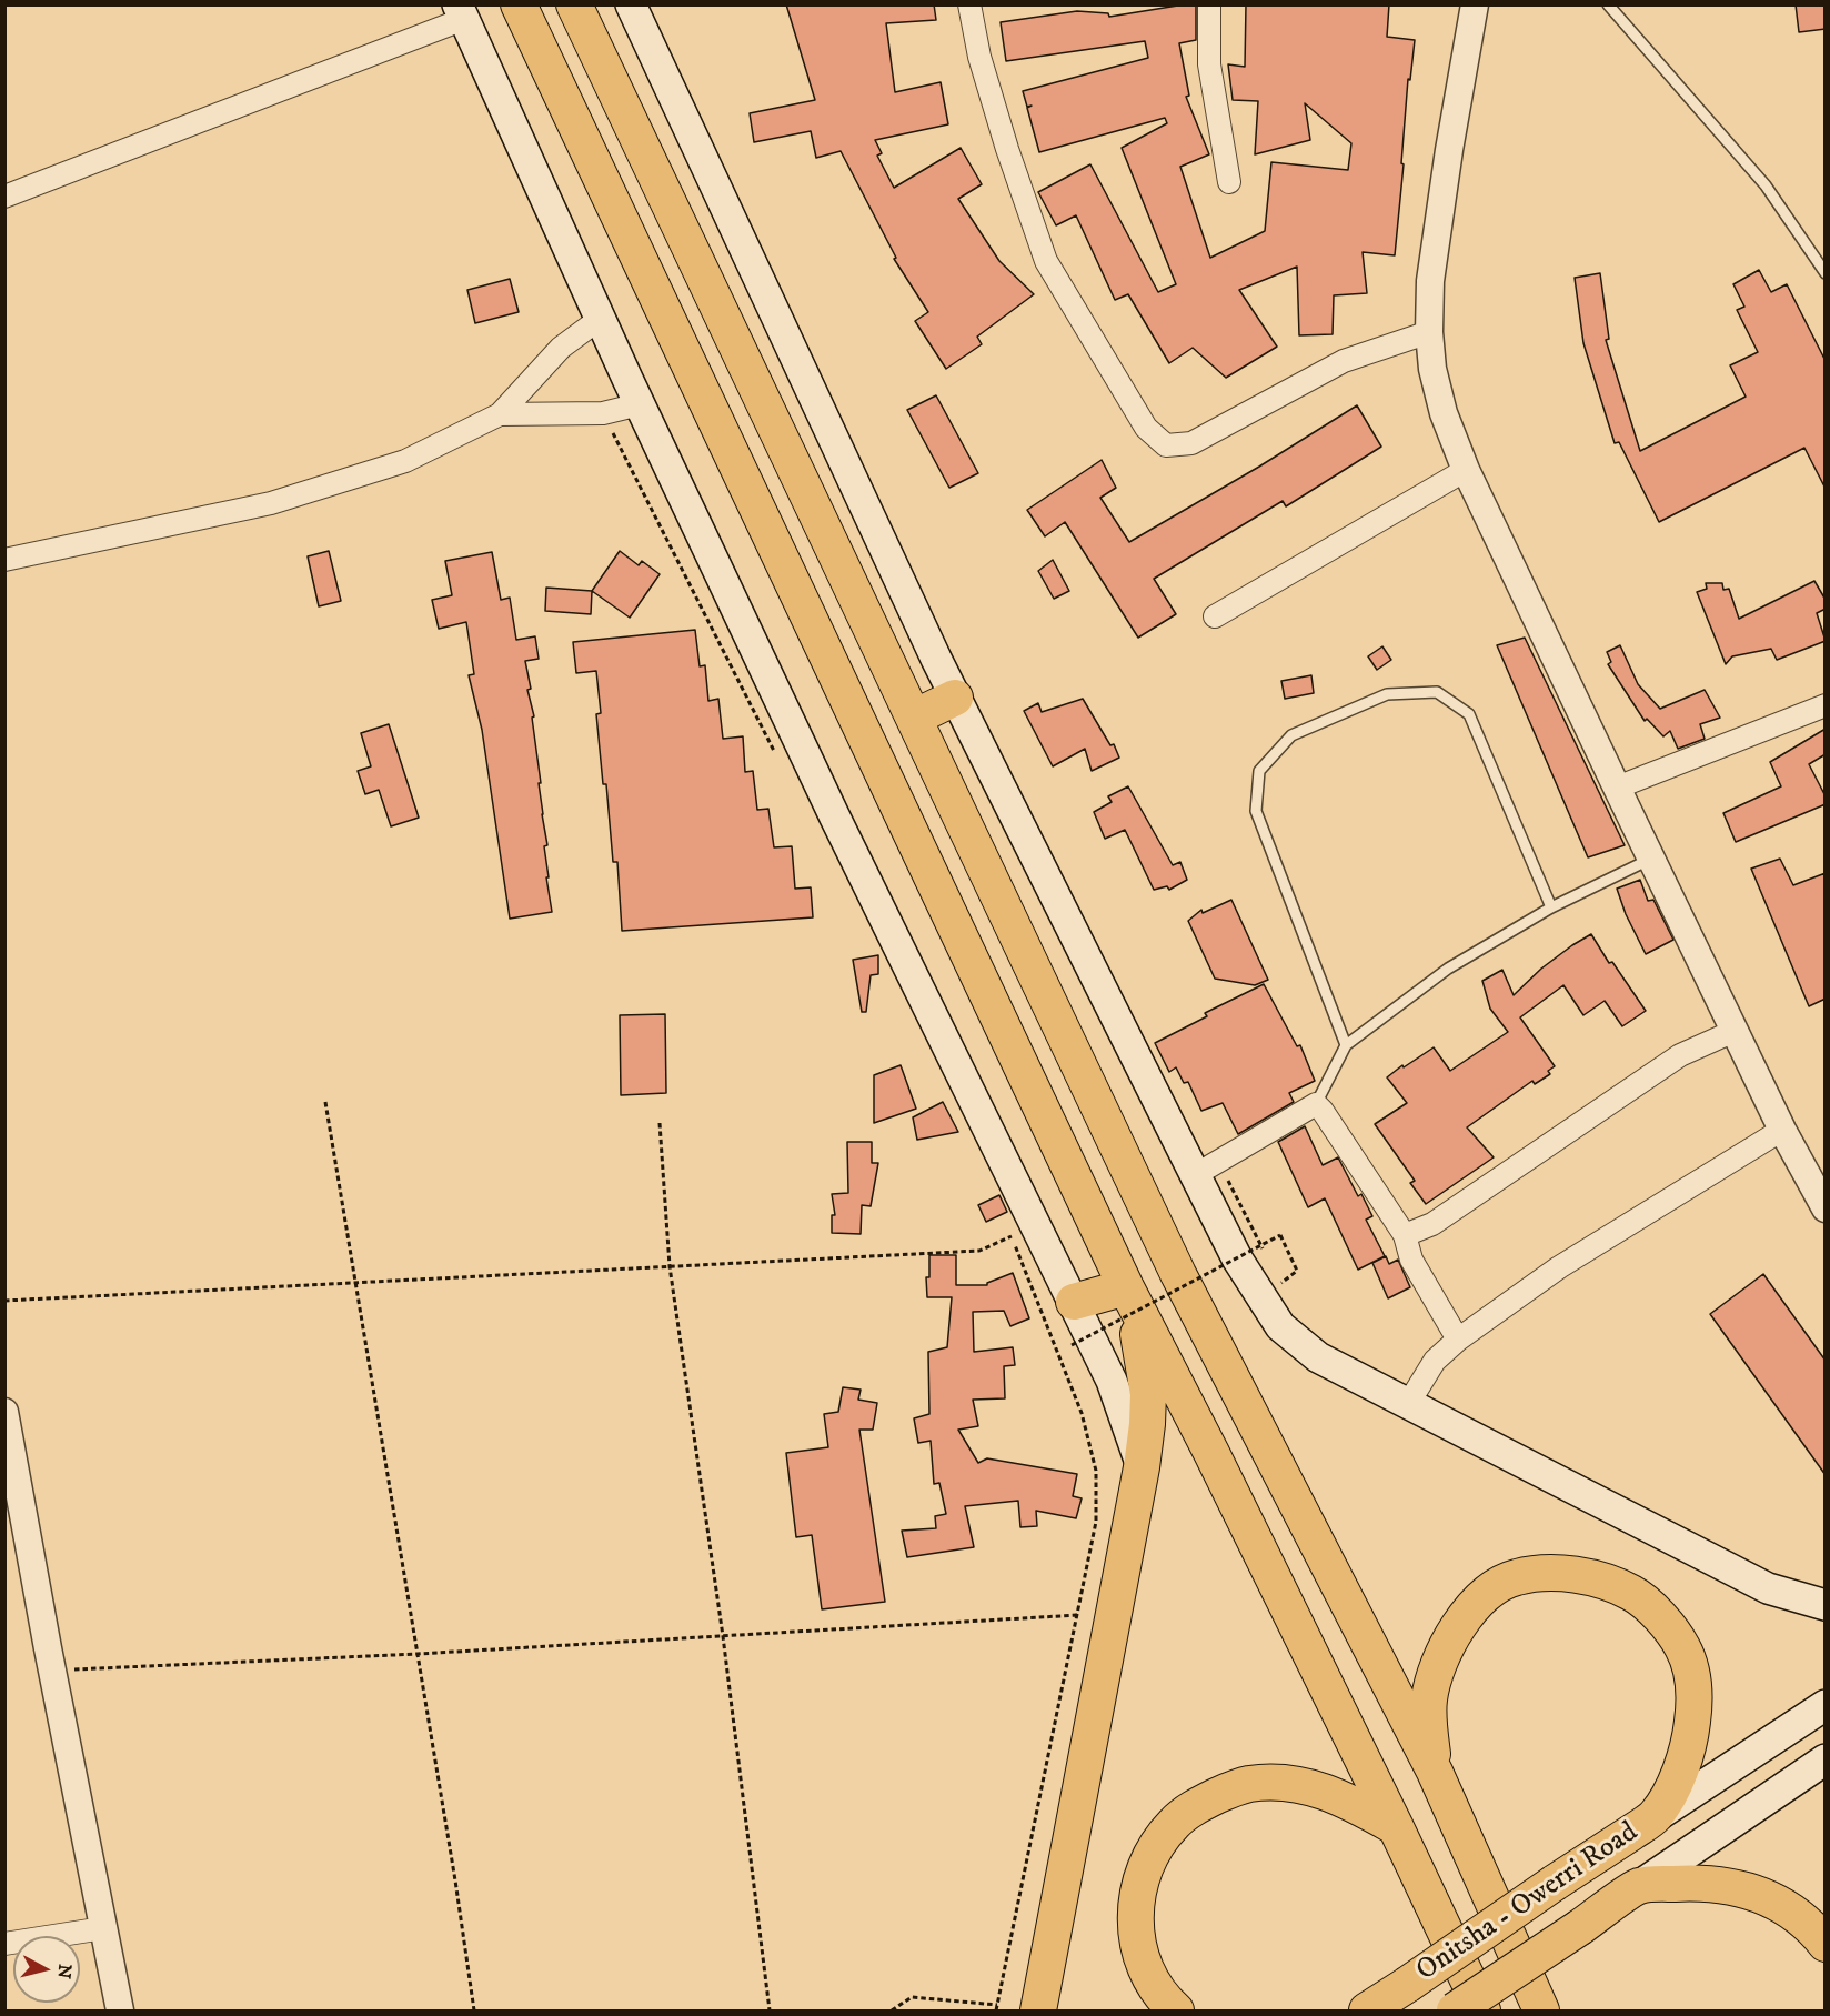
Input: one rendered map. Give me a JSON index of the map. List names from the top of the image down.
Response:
{
  "streets": {
    "highway": ["Onitsha - Owerri Road"]
  },
  "north": "right"
}
